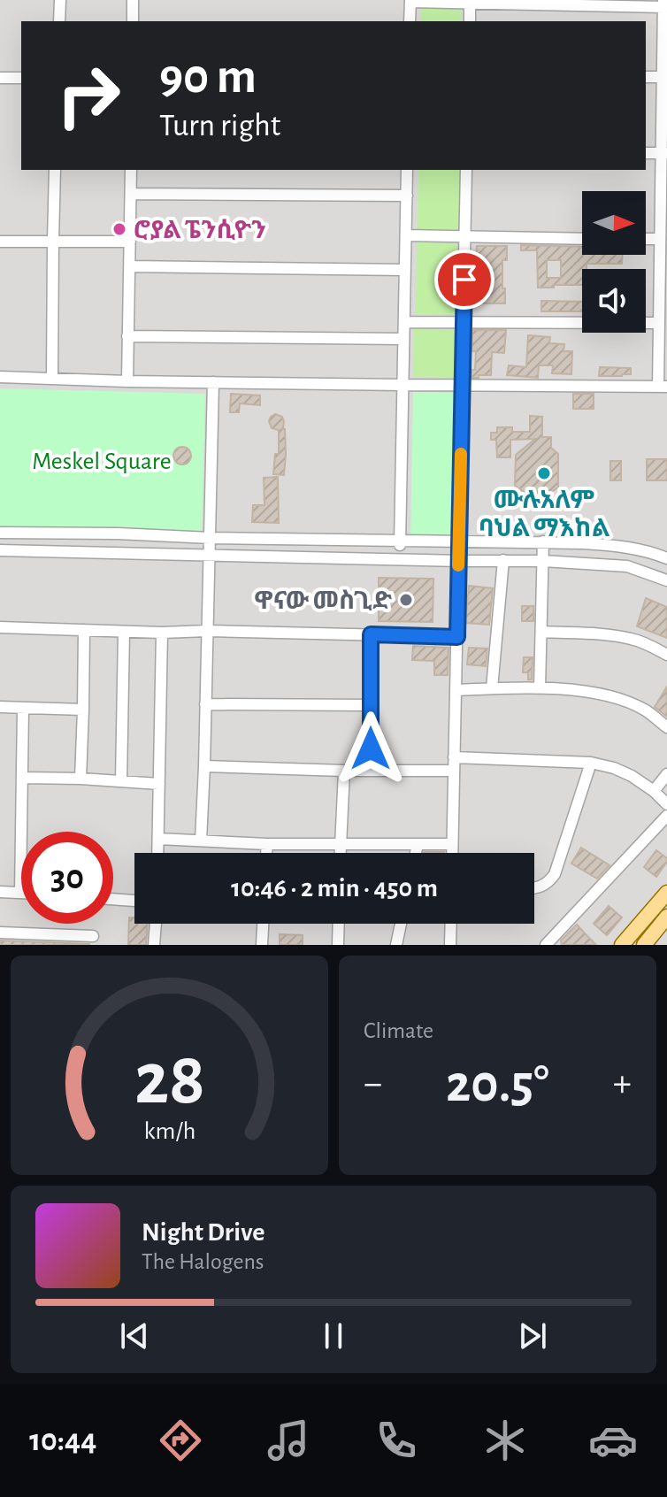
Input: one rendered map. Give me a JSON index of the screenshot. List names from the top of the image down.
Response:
{
  "parks": ["Meskel Square"],
  "places": ["ሮያል ፔንሲዮን", "ሙሉአለም ባህል ማእከል", "ዋናው መስጊድ"],
  "north": "right",
  "page": {
    "turn": ["90 m", "Turn right"],
    "limit": "30",
    "trip": "10:46 · 2 min · 450 m",
    "tile": "Climate",
    "heat": ["−", "20.5°", "+"],
    "song": ["Night Drive", "The Halogens"],
    "tabs": "10:44",
    "gauge": ["28", "km/h"]
  }
}
